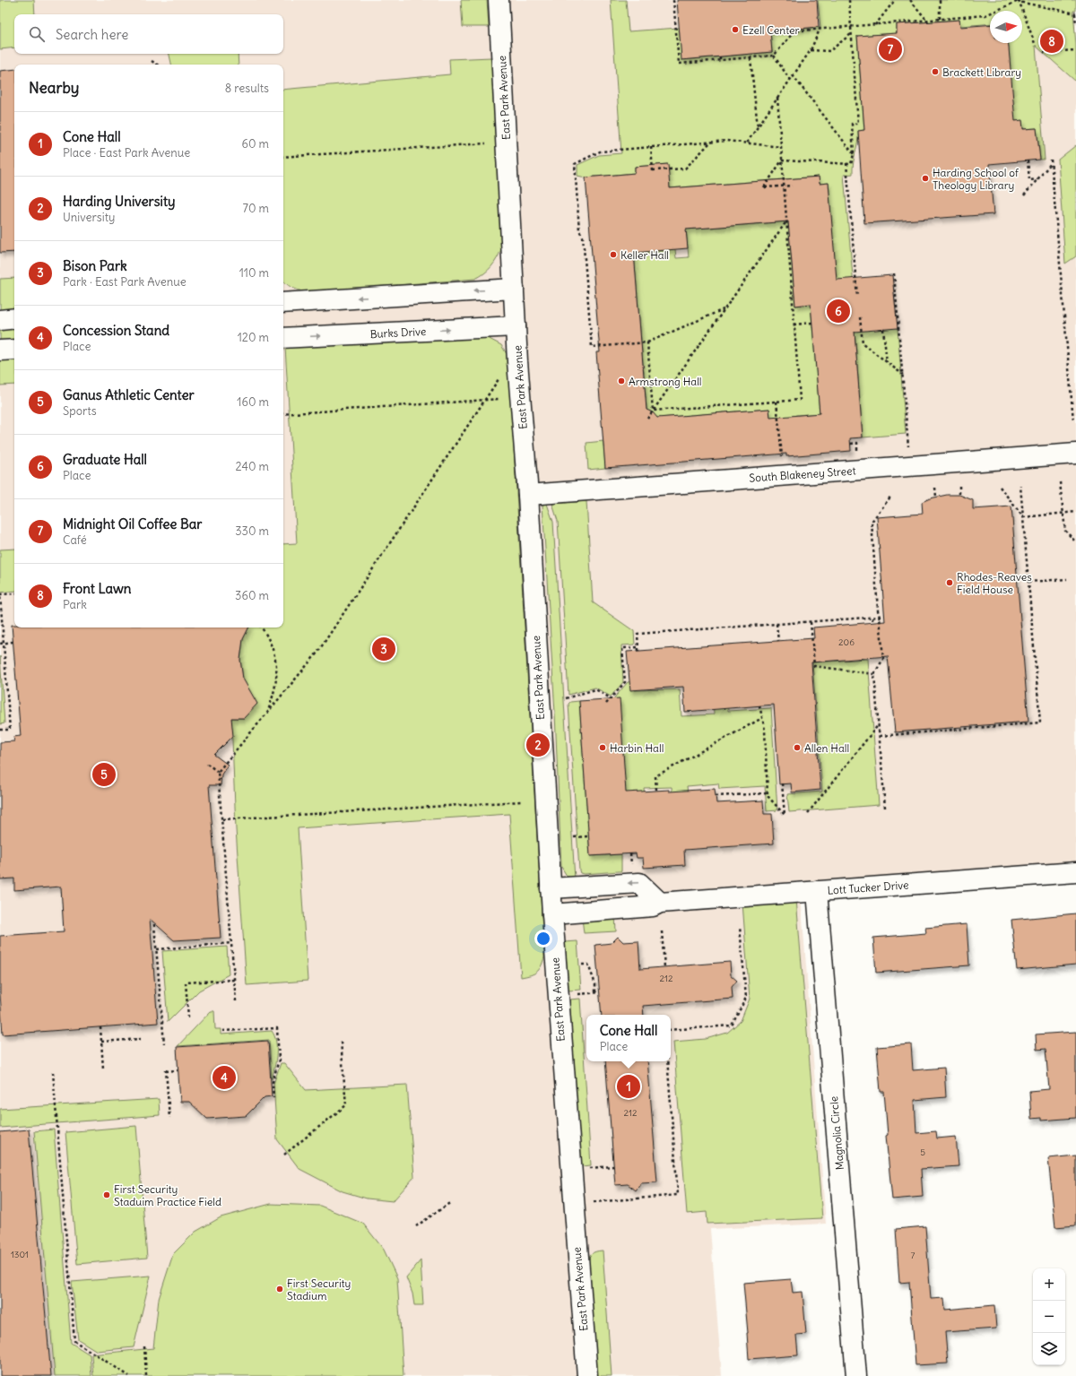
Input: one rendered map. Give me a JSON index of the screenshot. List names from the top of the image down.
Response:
{
  "streets": {
    "street": [
      "East Park Avenue",
      "Burks Drive",
      "South Blakeney Street",
      "Lott Tucker Drive",
      "Magnolia Circle"
    ]
  },
  "crossings": [
    ["East Park Avenue", "Burks Drive"],
    ["East Park Avenue", "South Blakeney Street"],
    ["East Park Avenue", "Lott Tucker Drive"],
    ["Lott Tucker Drive", "Magnolia Circle"]
  ],
  "places": [
    "Ezell Center",
    "Brackett Library",
    "Harding School of Theology Library",
    "Keller Hall",
    "Armstrong Hall",
    "Rhodes-Reaves Field House",
    "Harbin Hall",
    "Allen Hall",
    "First Security Staduim Practice Field",
    "First Security Stadium"
  ],
  "house_numbers": [
    "206",
    "212",
    "212",
    "5",
    "1301",
    "7"
  ],
  "north": "right",
  "page": {
    "search": "Search here",
    "pins": [
      "8",
      "7",
      "6",
      "3",
      "2",
      "5",
      "4",
      "1"
    ],
    "heading": ["Nearby", "8 results"],
    "list": [
      {
        "mark": "1",
        "name": "Cone Hall",
        "note": "Place · East Park Avenue",
        "value": "60 m"
      },
      {
        "mark": "2",
        "name": "Harding University",
        "note": "University",
        "value": "70 m"
      },
      {
        "mark": "3",
        "name": "Bison Park",
        "note": "Park · East Park Avenue",
        "value": "110 m"
      },
      {
        "mark": "4",
        "name": "Concession Stand",
        "note": "Place",
        "value": "120 m"
      },
      {
        "mark": "5",
        "name": "Ganus Athletic Center",
        "note": "Sports",
        "value": "160 m"
      },
      {
        "mark": "6",
        "name": "Graduate Hall",
        "note": "Place",
        "value": "240 m"
      },
      {
        "mark": "7",
        "name": "Midnight Oil Coffee Bar",
        "note": "Café",
        "value": "330 m"
      },
      {
        "mark": "8",
        "name": "Front Lawn",
        "note": "Park",
        "value": "360 m"
      }
    ],
    "popup": ["Cone Hall", "Place"],
    "map_buttons": ["+", "−"]
  }
}
